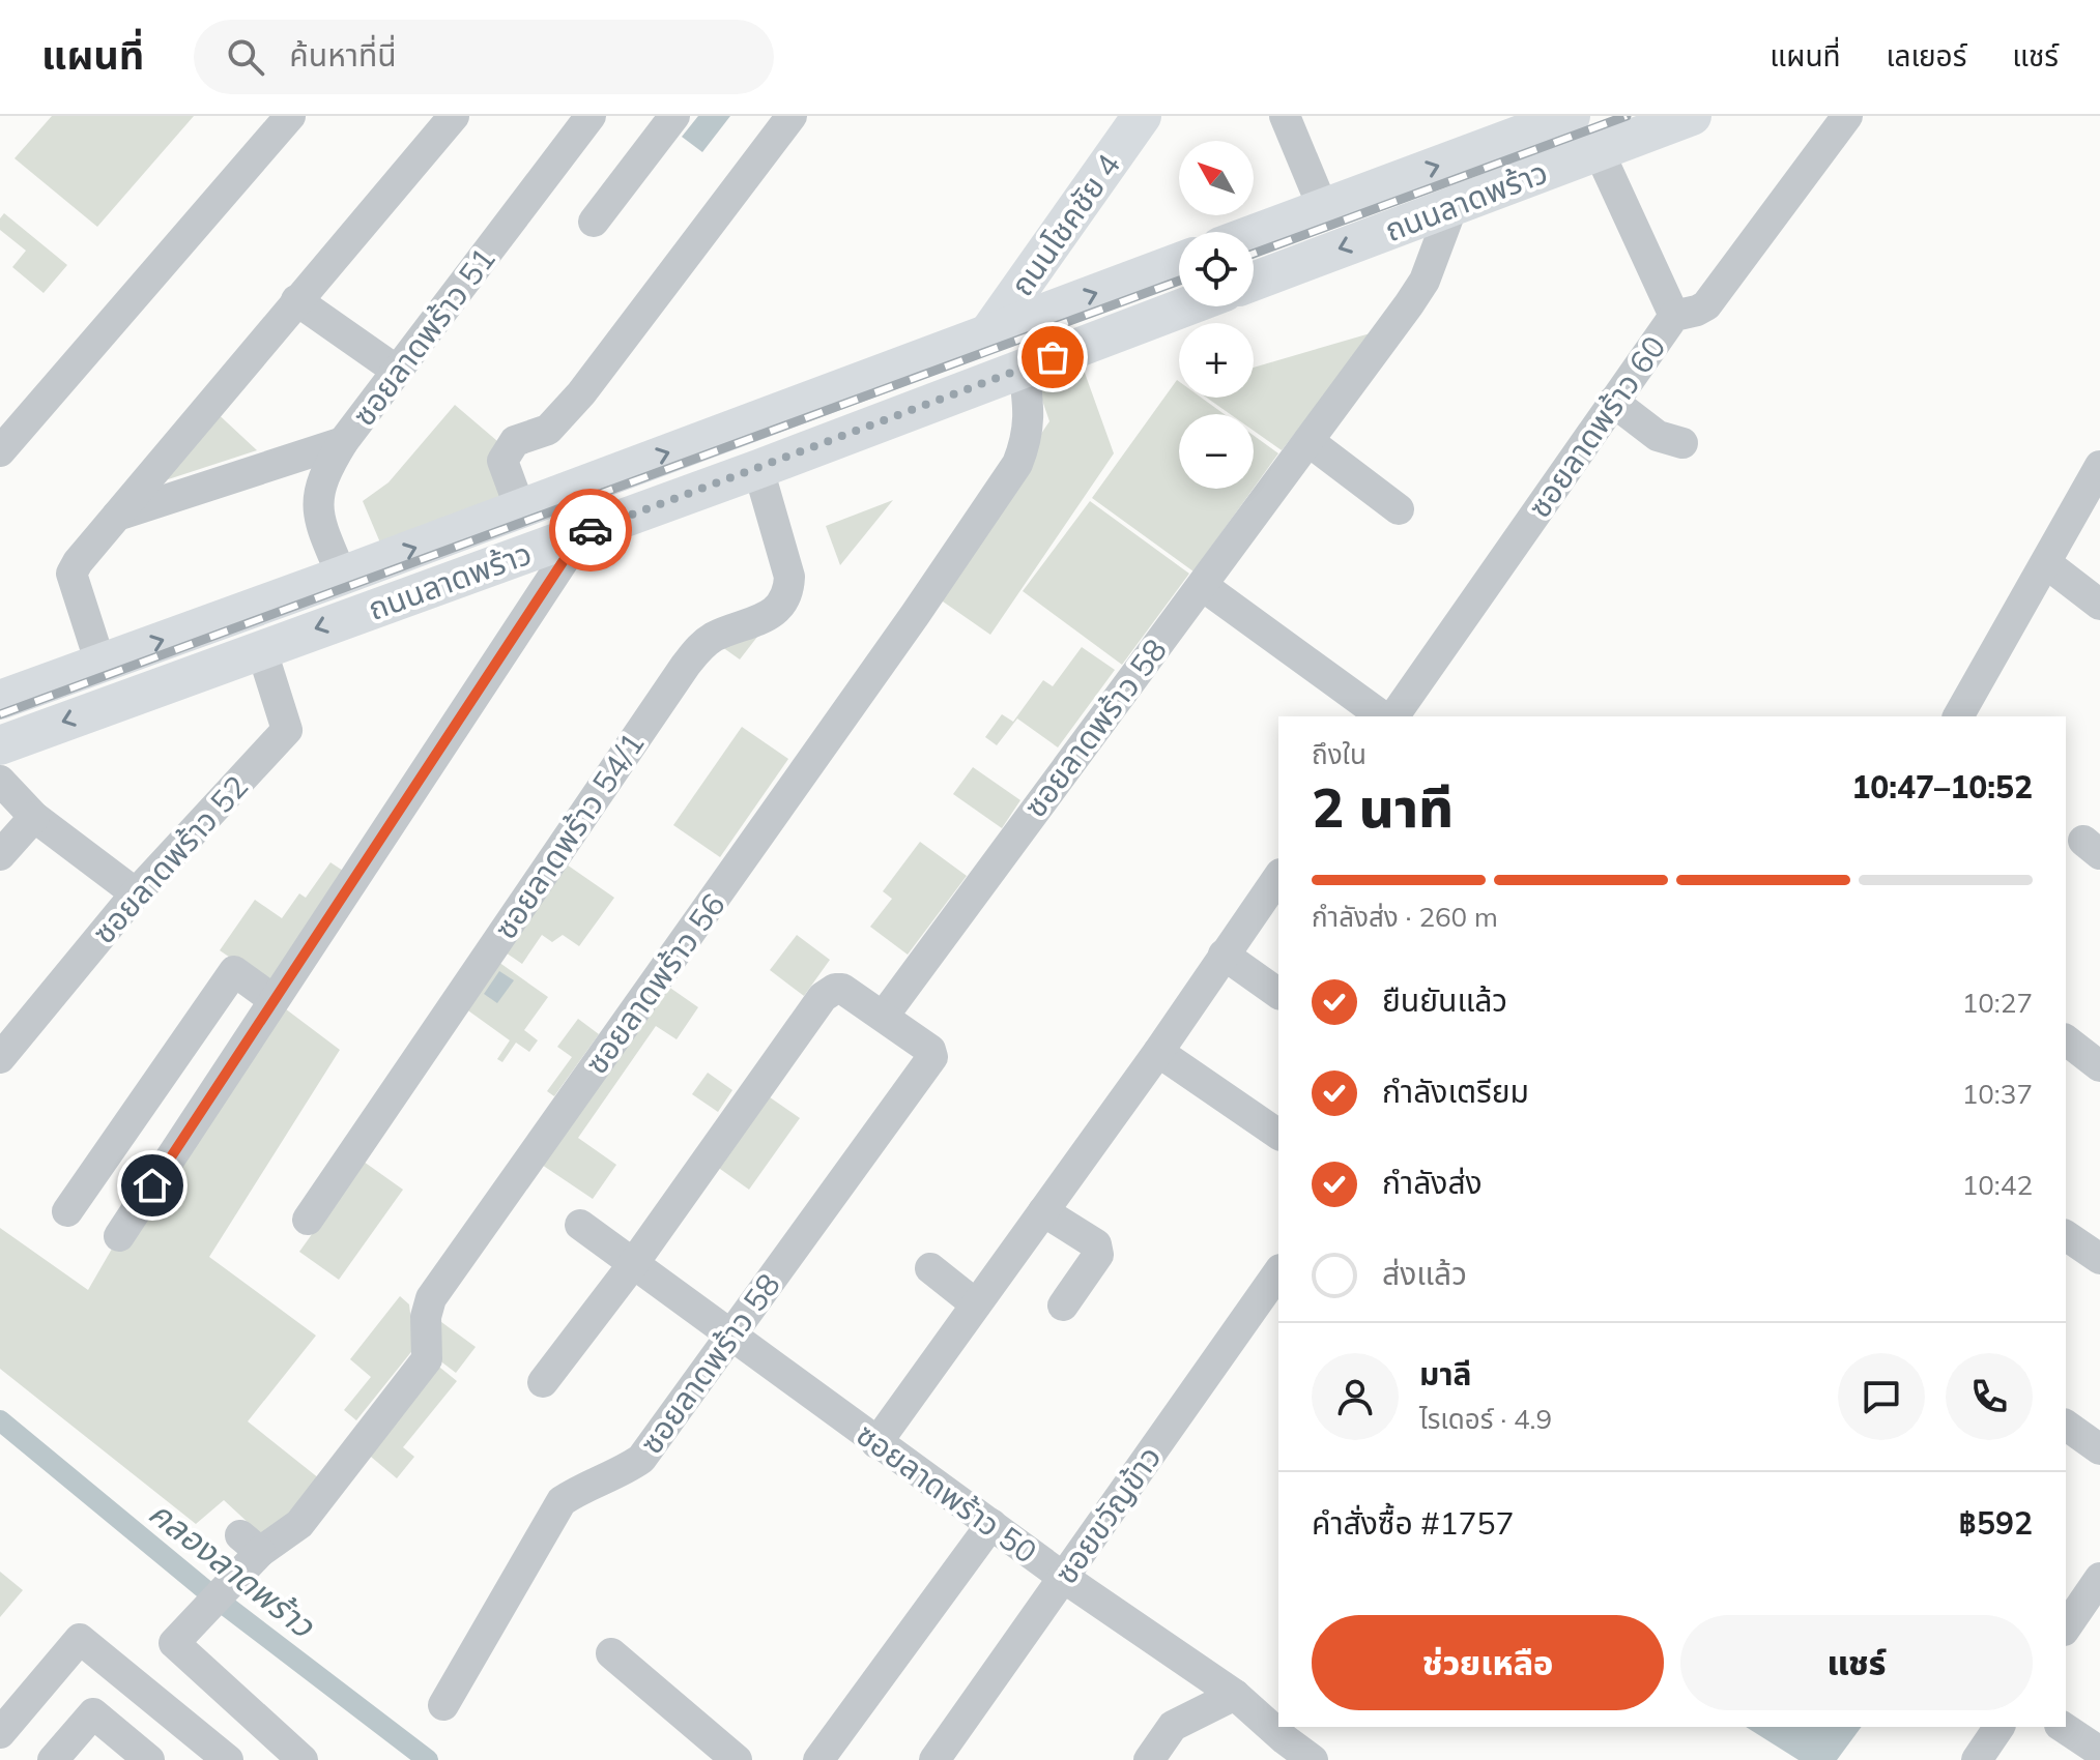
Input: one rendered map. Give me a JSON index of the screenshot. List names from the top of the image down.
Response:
{
  "streets": {
    "main road": ["ถนนลาดพร้าว", "ถนนโชคชัย 4"],
    "street": [
      "ซอยลาดพร้าว 51",
      "ซอยลาดพร้าว 60",
      "ซอยลาดพร้าว 58",
      "ซอยลาดพร้าว 54/1",
      "ซอยลาดพร้าว 52",
      "ซอยลาดพร้าว 56",
      "ซอยลาดพร้าว 50",
      "ซอยขวัญข้าว"
    ]
  },
  "crossings": [
    ["ถนนลาดพร้าว", "ถนนโชคชัย 4"],
    ["ถนนลาดพร้าว", "ซอยลาดพร้าว 51"],
    ["ถนนลาดพร้าว", "ซอยลาดพร้าว 58"],
    ["ถนนลาดพร้าว", "ซอยลาดพร้าว 54/1"],
    ["ถนนลาดพร้าว", "ซอยลาดพร้าว 52"],
    ["ถนนลาดพร้าว", "ซอยลาดพร้าว 56"],
    ["ซอยลาดพร้าว 58", "ซอยลาดพร้าว 50"],
    ["ซอยลาดพร้าว 50", "ซอยขวัญข้าว"]
  ],
  "water": ["คลองลาดพร้าว"],
  "north": "top left",
  "page": {
    "header": "แผนที่",
    "search": "ค้นหาที่นี่",
    "nav": ["แผนที่", "เลเยอร์", "แชร์"],
    "map_buttons": ["+", "−"],
    "heading": ["2 นาที", "ถึงใน", "10:47–10:52"],
    "panel": [
      "มาลี",
      "ไรเดอร์ · 4.9",
      "คำสั่งซื้อ #1757",
      "฿592"
    ],
    "bar": "กำลังส่ง · 260 m",
    "list": [
      ["ยืนยันแล้ว", "10:27"],
      ["กำลังเตรียม", "10:37"],
      ["กำลังส่ง", "10:42"],
      "ส่งแล้ว"
    ],
    "buttons": ["ช่วยเหลือ", "แชร์"]
  }
}
